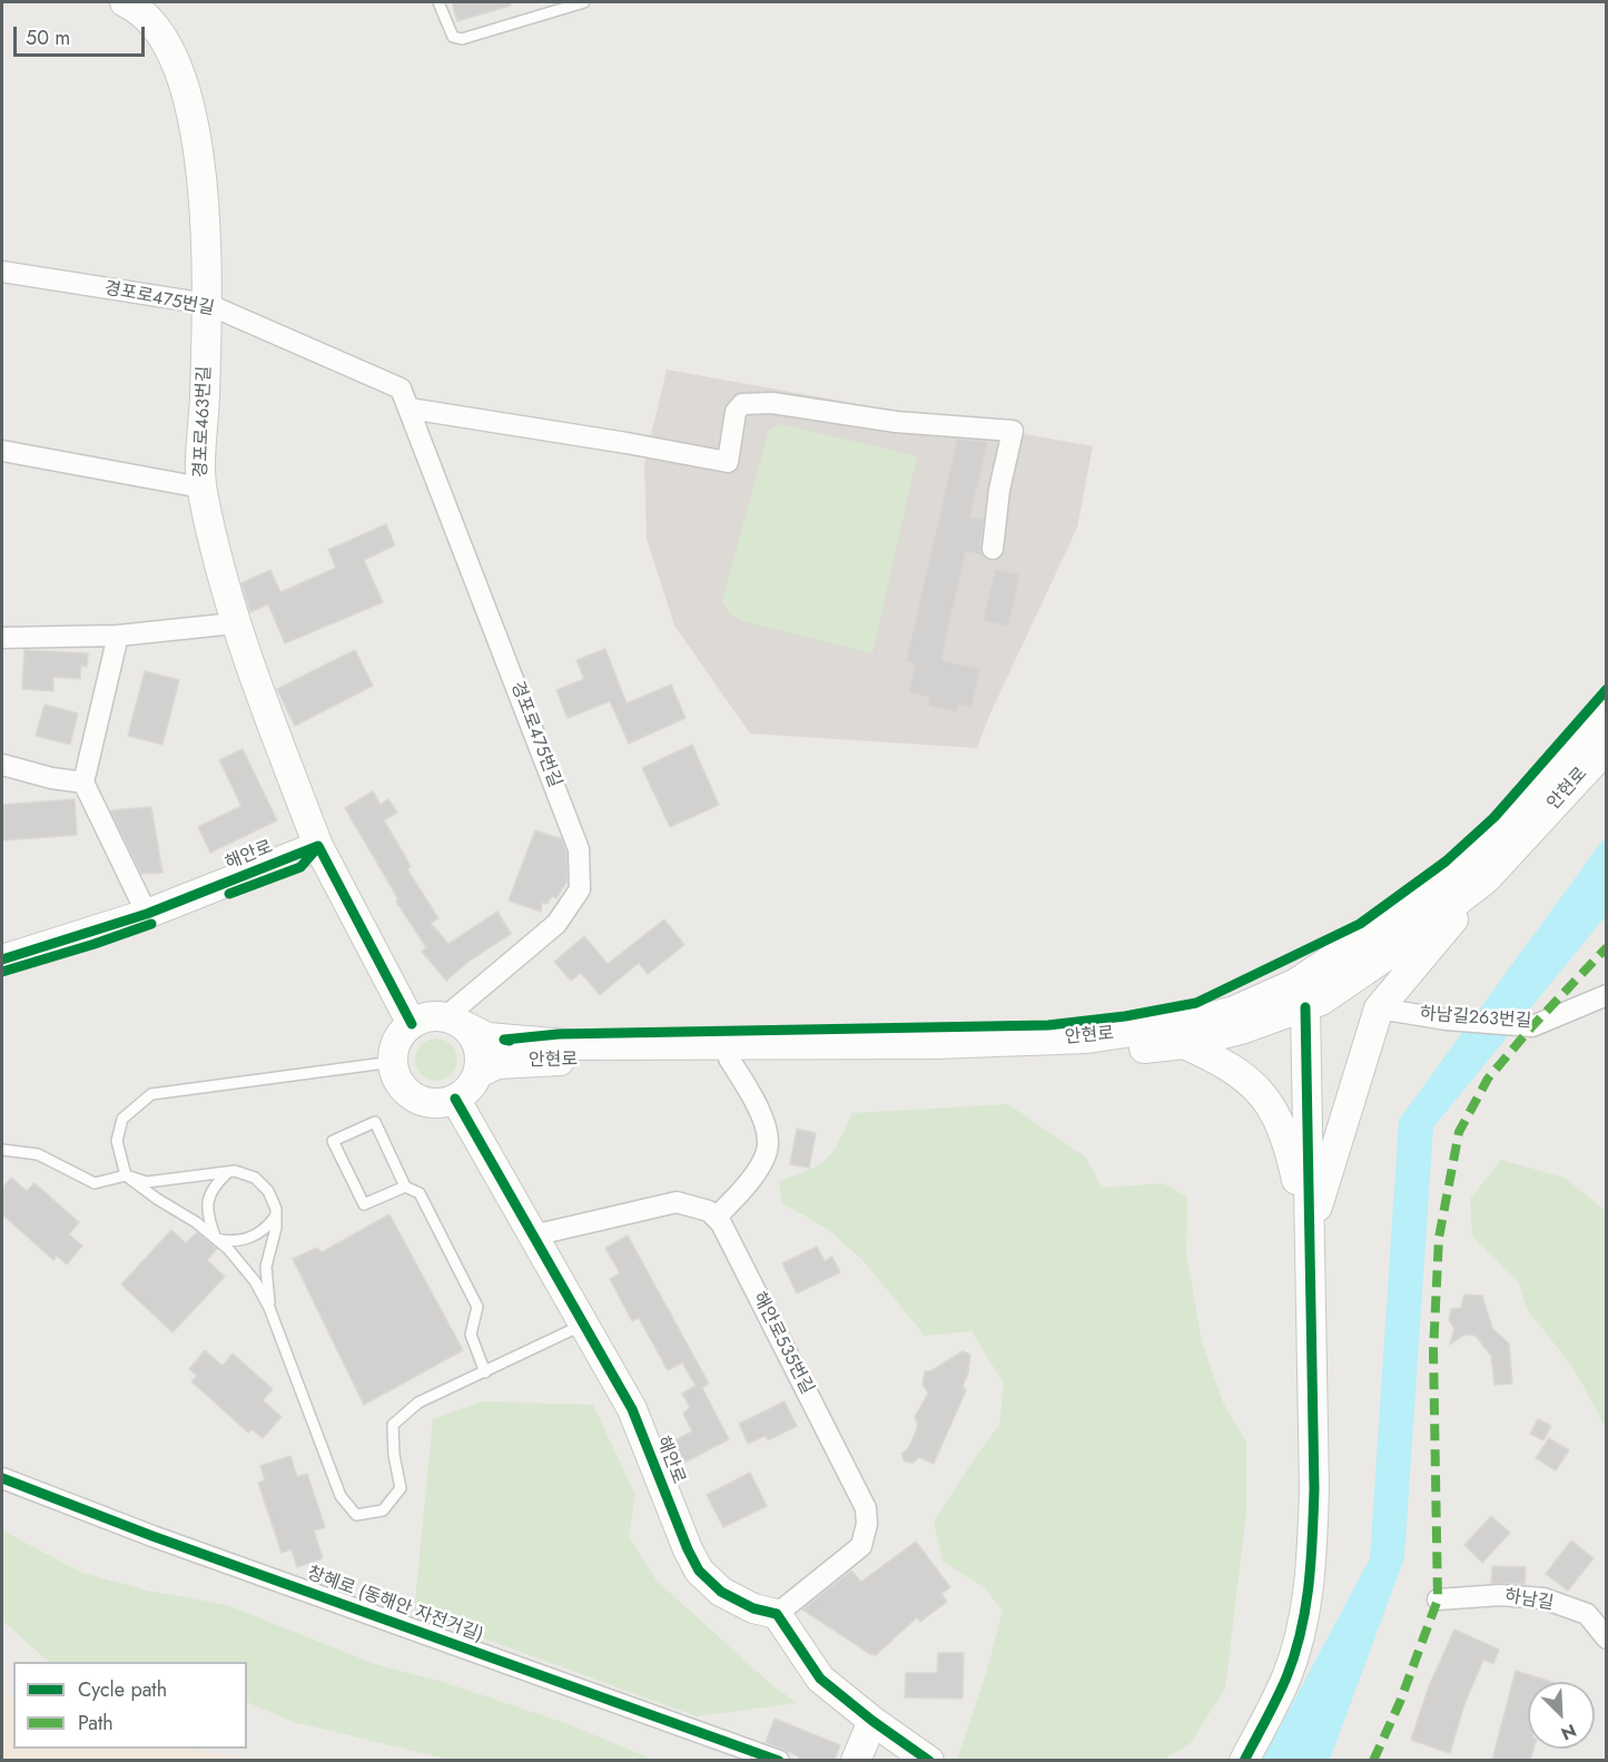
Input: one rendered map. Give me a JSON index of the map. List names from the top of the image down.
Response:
{
  "streets": {
    "street": [
      "경포로475번길",
      "경포로463번길",
      "안현로",
      "해안로",
      "하남길263번길",
      "해안로535번길",
      "하남길",
      "창혜로 (동해안 자전거길)"
    ]
  },
  "crossings": [
    ["경포로475번길", "경포로463번길"],
    ["경포로475번길", "안현로"],
    ["경포로475번길", "해안로"],
    ["경포로463번길", "해안로"],
    ["안현로", "해안로"],
    ["해안로", "해안로535번길"]
  ],
  "legend": ["Cycle path", "Path"],
  "scale_bar": "50 m",
  "north": "bottom right"
}
